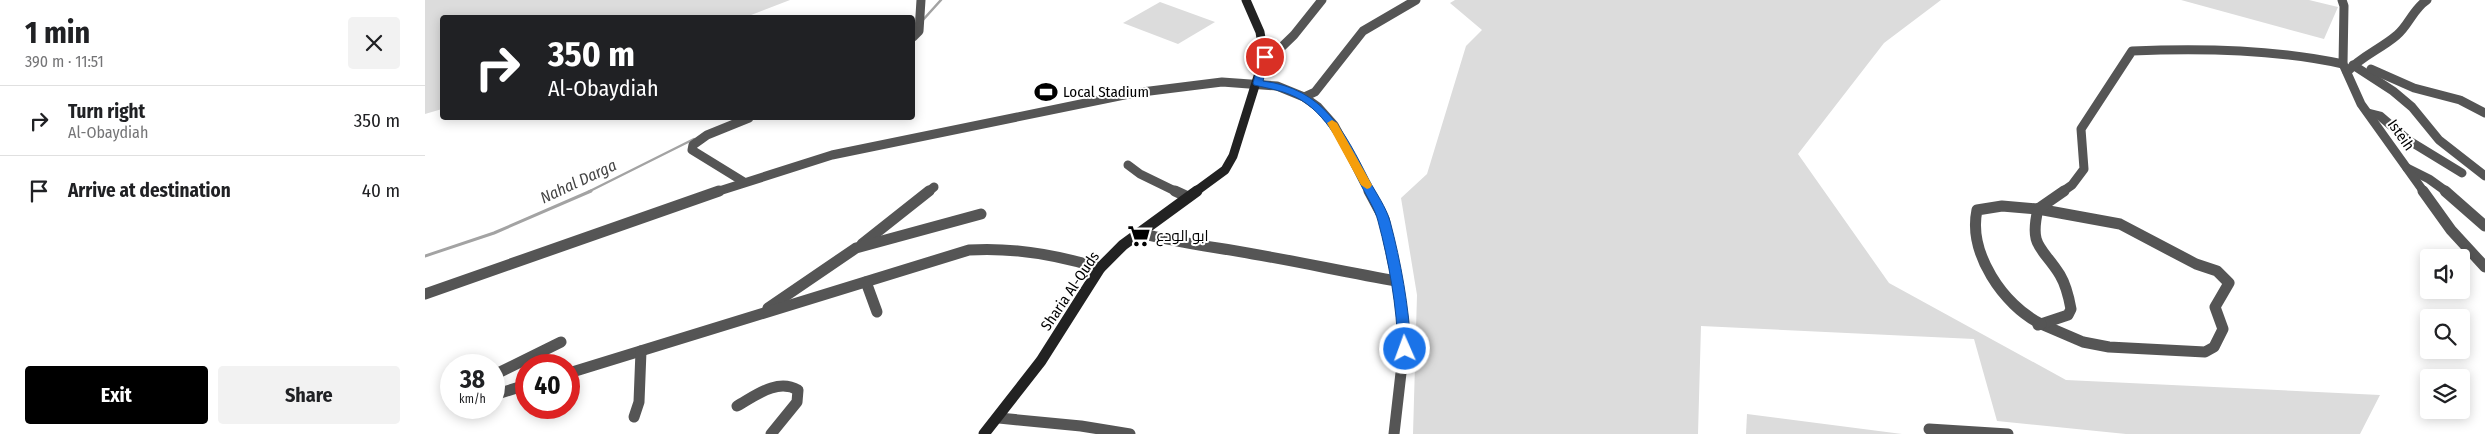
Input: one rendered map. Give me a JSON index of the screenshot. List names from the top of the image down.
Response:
{
  "streets": {
    "main road": ["Sharia Al-Quds"],
    "street": ["Isteih"]
  },
  "water": ["Nahal Darga"],
  "places": {
    "sports": ["Local Stadium"],
    "supermarket": ["ابو الودع"]
  },
  "page": {
    "heading": ["1 min", "390 m · 11:51"],
    "turn": ["350 m", "Al-Obaydiah"],
    "list": [
      {
        "name": "Turn right",
        "note": "Al-Obaydiah",
        "value": "350 m"
      },
      {
        "name": "Arrive at destination",
        "value": "40 m"
      }
    ],
    "speed": "38 km/h",
    "limit": "40",
    "buttons": ["Exit", "Share"]
  }
}
